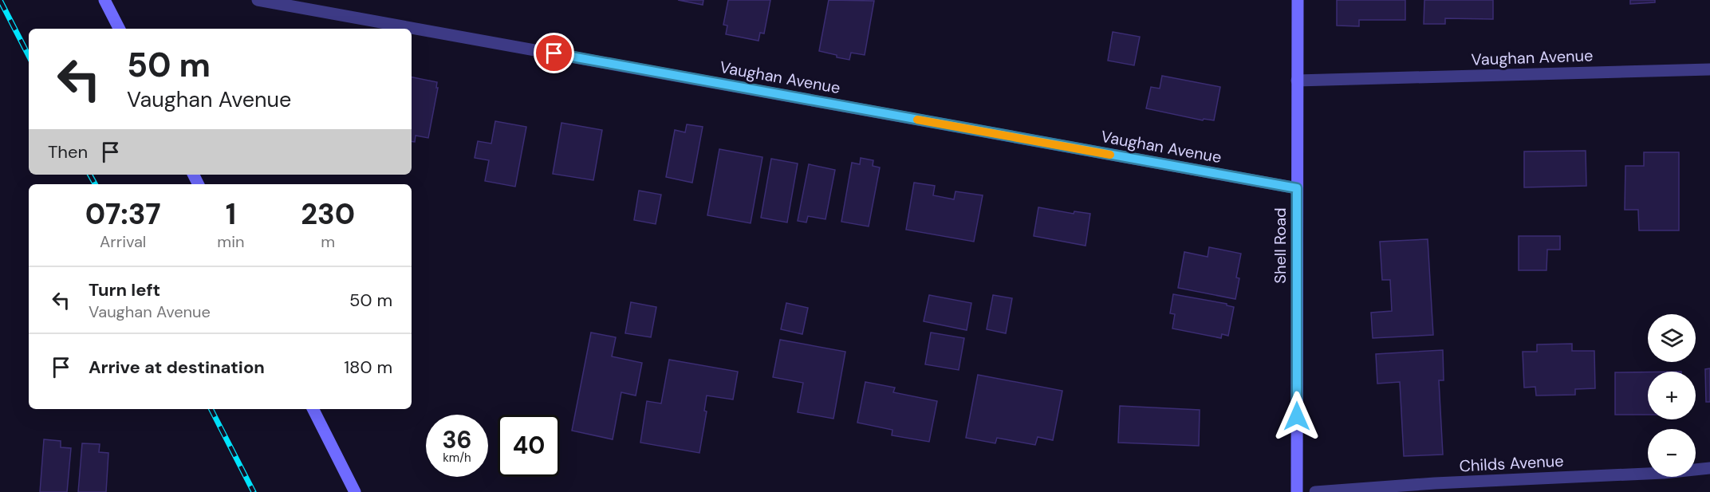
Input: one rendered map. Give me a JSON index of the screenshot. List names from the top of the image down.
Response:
{
  "streets": {
    "street": ["Vaughan Avenue", "Shell Road", "Childs Avenue"]
  },
  "crossings": [
    ["Vaughan Avenue", "Shell Road"]
  ],
  "page": {
    "turn": ["50 m", "Vaughan Avenue"],
    "then": "Then",
    "eta": [
      "07:37",
      "Arrival",
      "1",
      "min",
      "230",
      "m"
    ],
    "list": [
      {
        "name": "Turn left",
        "note": "Vaughan Avenue",
        "value": "50 m"
      },
      {
        "name": "Arrive at destination",
        "value": "180 m"
      }
    ],
    "map_buttons": ["+", "−"],
    "speed": "36 km/h",
    "limit": "40"
  }
}
